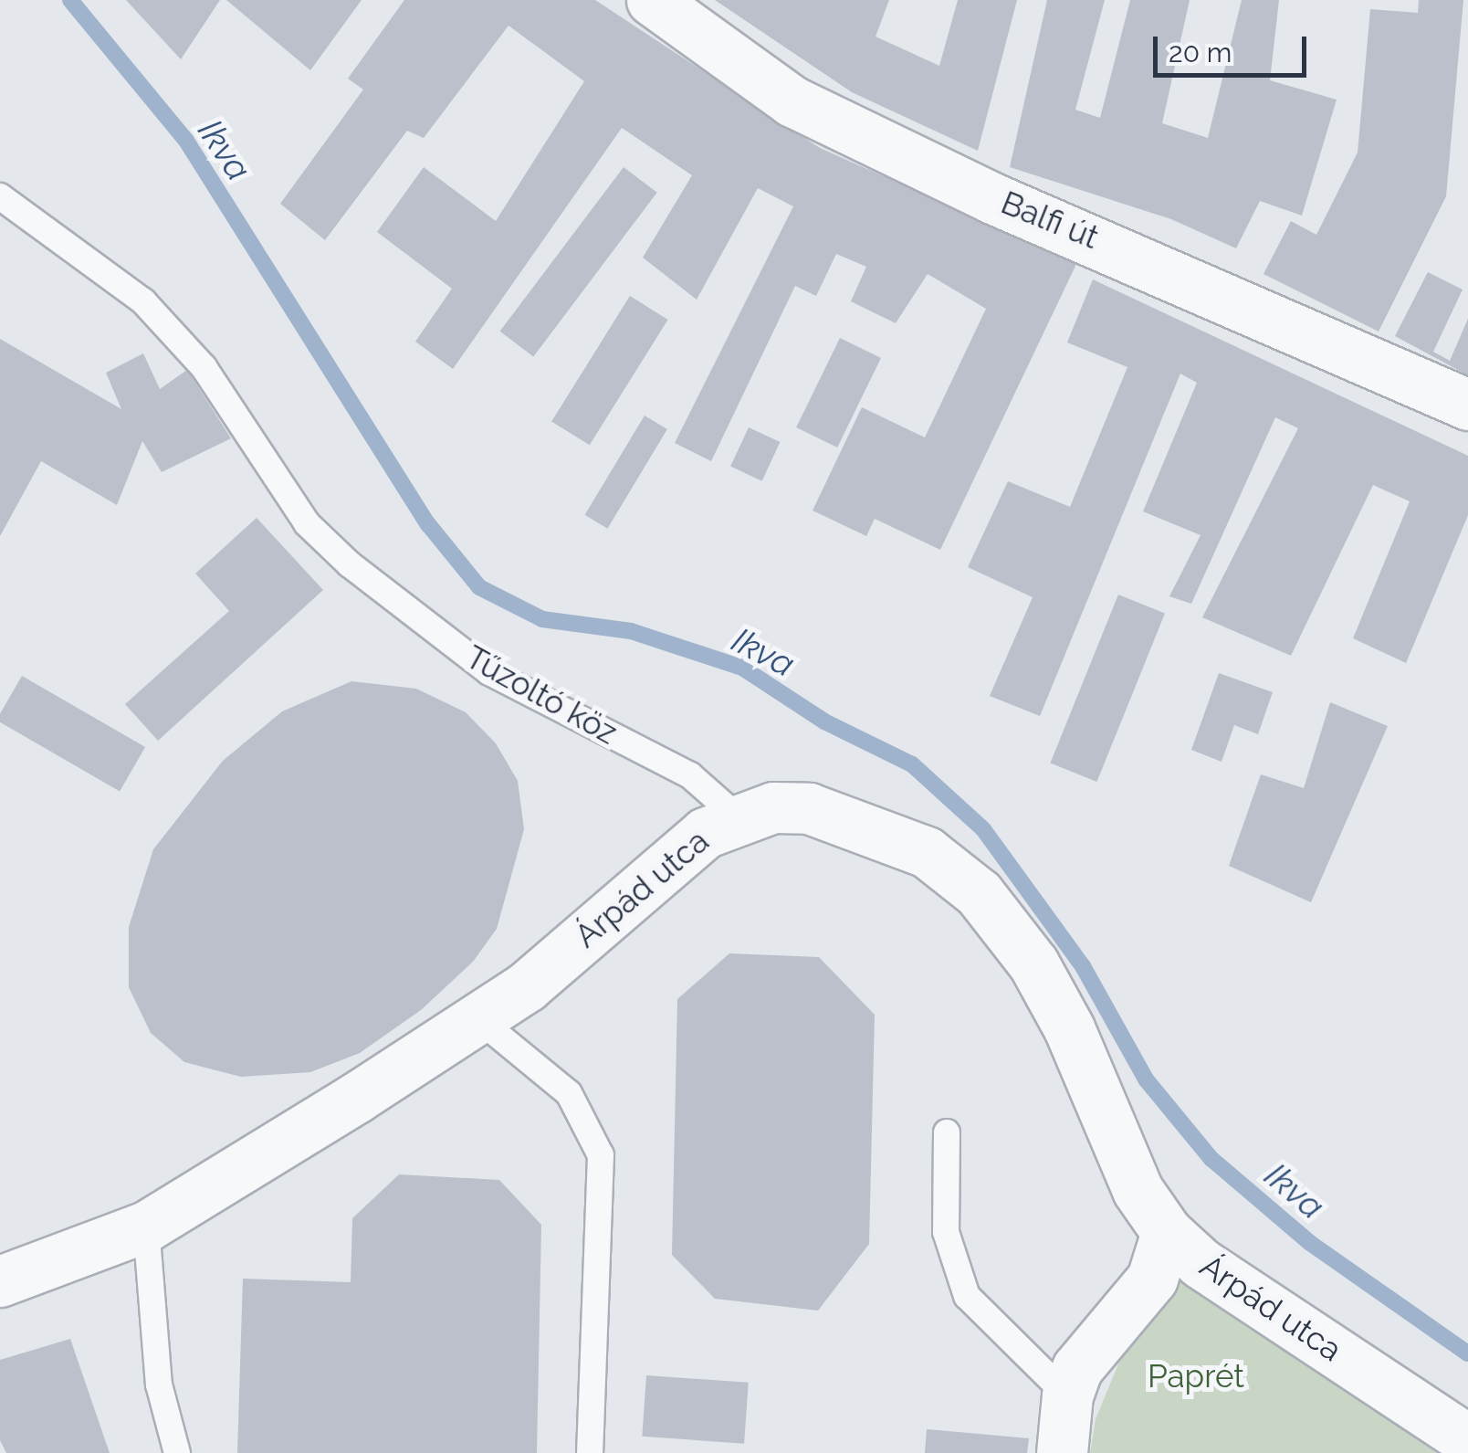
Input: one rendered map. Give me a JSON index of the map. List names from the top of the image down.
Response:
{
  "streets": {
    "street": ["Balfi út", "Árpád utca"],
    "lane": ["Tűzoltó köz"]
  },
  "crossings": [
    ["Tűzoltó köz", "Árpád utca"]
  ],
  "water": ["Ikva"],
  "parks": ["Paprét"],
  "scale_bar": "20 m"
}
